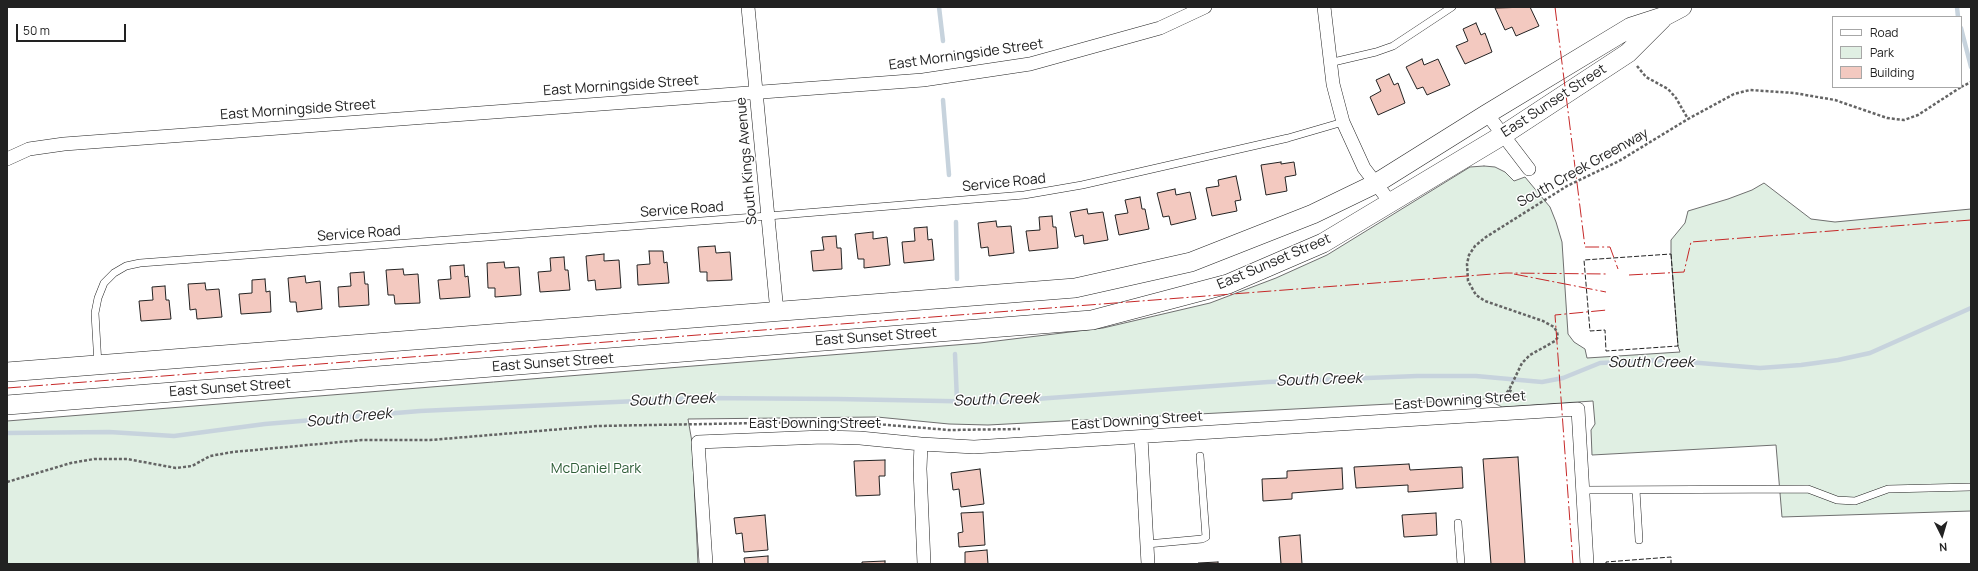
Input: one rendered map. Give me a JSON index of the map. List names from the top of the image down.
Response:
{
  "streets": {
    "main road": ["East Sunset Street"],
    "street": ["East Morningside Street", "South Kings Avenue", "East Downing Street"],
    "lane": ["Service Road"],
    "path": ["South Creek Greenway"]
  },
  "crossings": [
    ["East Morningside Street", "South Kings Avenue"],
    ["East Sunset Street", "South Kings Avenue"],
    ["East Sunset Street", "Service Road"],
    ["South Kings Avenue", "Service Road"]
  ],
  "water": ["South Creek"],
  "parks": ["McDaniel Park"],
  "legend": ["Road", "Park", "Building"],
  "scale_bar": "50 m",
  "north": "bottom"
}
